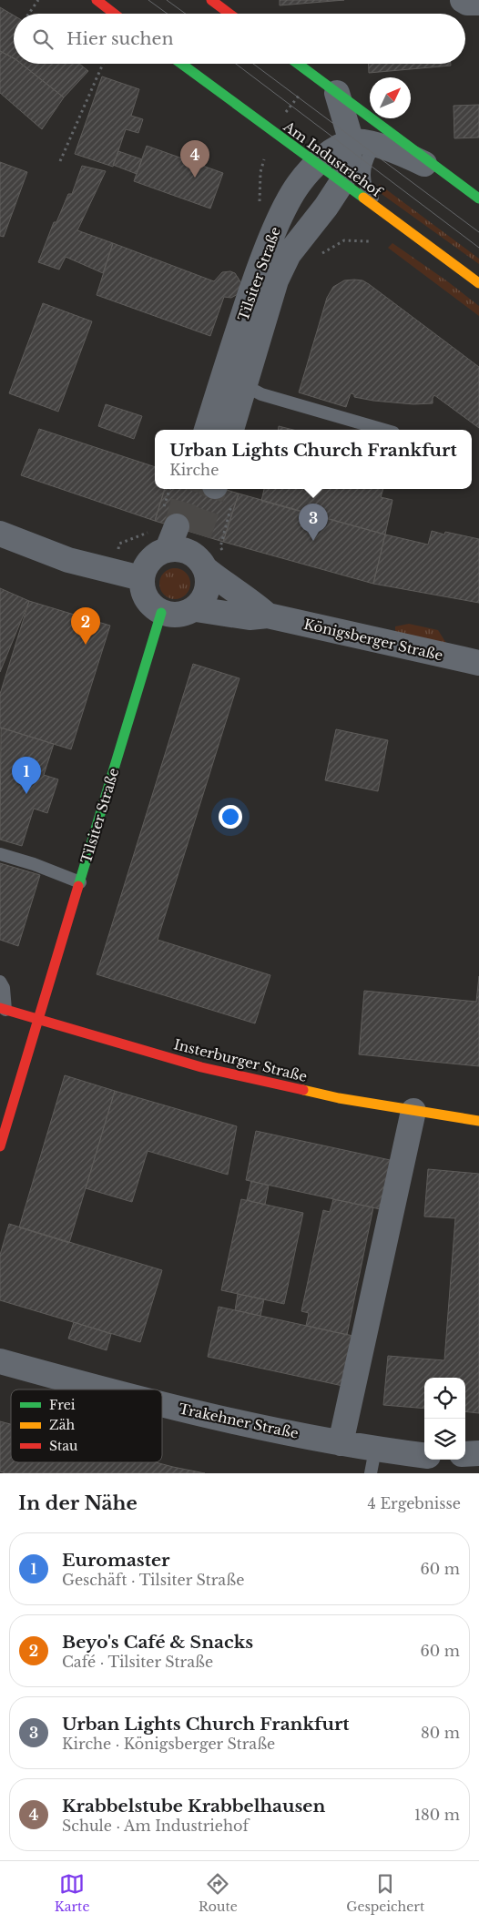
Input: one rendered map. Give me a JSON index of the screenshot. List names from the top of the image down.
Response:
{
  "streets": {
    "street": [
      "Am Industriehof",
      "Tilsiter Straße",
      "Königsberger Straße",
      "Insterburger Straße",
      "Trakehner Straße"
    ]
  },
  "crossings": [
    ["Am Industriehof", "Tilsiter Straße"],
    ["Tilsiter Straße", "Königsberger Straße"],
    ["Tilsiter Straße", "Insterburger Straße"]
  ],
  "legend": ["Frei", "Zäh", "Stau"],
  "north": "top right",
  "page": {
    "search": "Hier suchen",
    "pins": [
      "4",
      "3",
      "2",
      "1"
    ],
    "popup": ["Urban Lights Church Frankfurt", "Kirche"],
    "heading": ["In der Nähe", "4 Ergebnisse"],
    "list": [
      {
        "mark": "1",
        "name": "Euromaster",
        "note": "Geschäft · Tilsiter Straße",
        "value": "60 m"
      },
      {
        "mark": "2",
        "name": "Beyo's Café & Snacks",
        "note": "Café · Tilsiter Straße",
        "value": "60 m"
      },
      {
        "mark": "3",
        "name": "Urban Lights Church Frankfurt",
        "note": "Kirche · Königsberger Straße",
        "value": "80 m"
      },
      {
        "mark": "4",
        "name": "Krabbelstube Krabbelhausen",
        "note": "Schule · Am Industriehof",
        "value": "180 m"
      }
    ],
    "nav": ["Karte", "Route", "Gespeichert"]
  }
}
